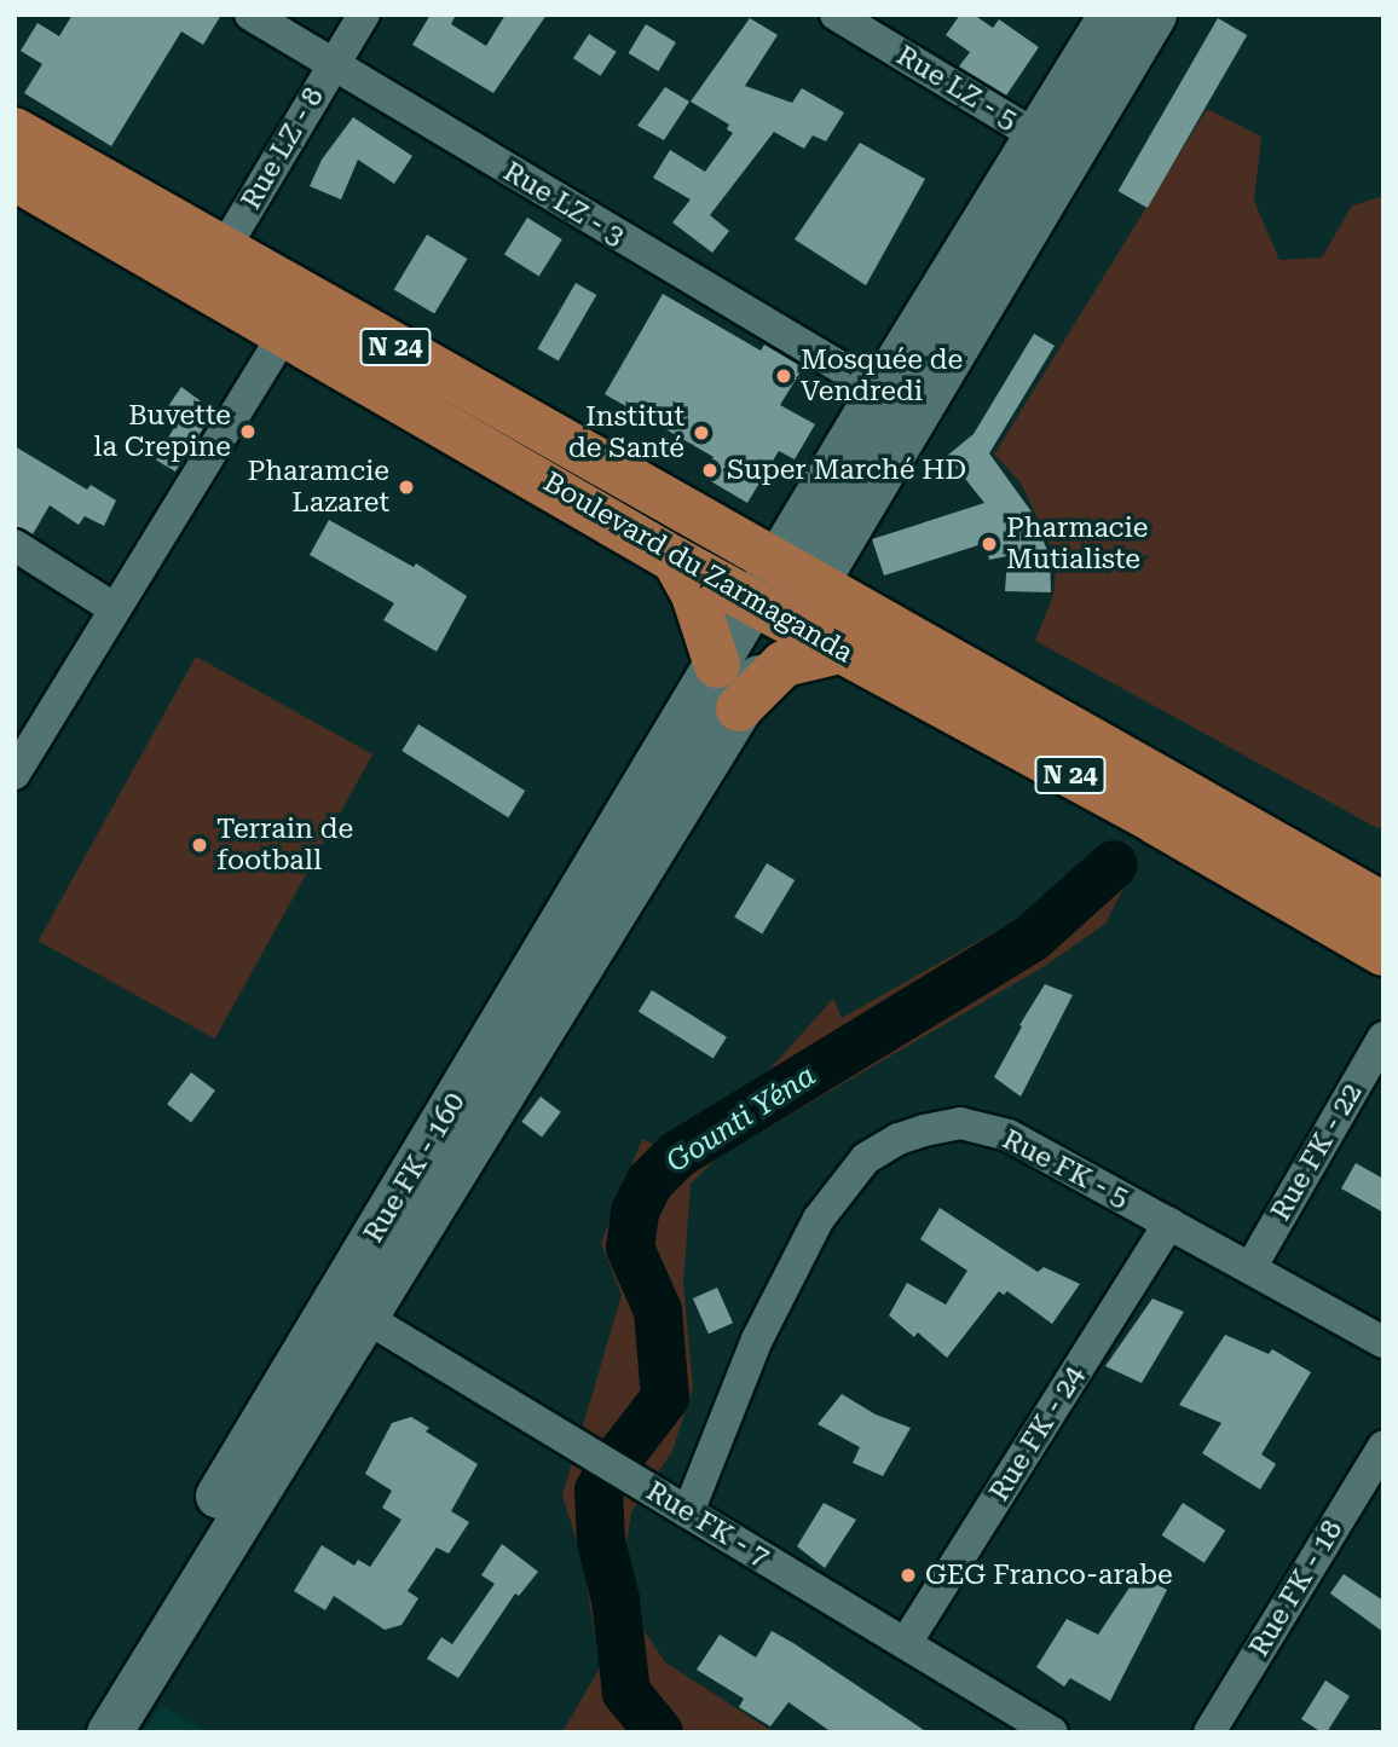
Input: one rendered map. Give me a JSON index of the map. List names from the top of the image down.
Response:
{
  "streets": {
    "main road": ["N 24", "Boulevard du Zarmaganda", "Rue FK - 160"],
    "street": [
      "Rue LZ - 5",
      "Rue LZ - 8",
      "Rue LZ - 3",
      "Rue FK - 22",
      "Rue FK - 5",
      "Rue FK - 24",
      "Rue FK - 7",
      "Rue FK - 18"
    ]
  },
  "crossings": [
    ["Rue LZ - 8", "Rue LZ - 3"],
    ["Rue LZ - 8", "Boulevard du Zarmaganda"],
    ["Boulevard du Zarmaganda", "Rue FK - 160"],
    ["Rue FK - 22", "Rue FK - 5"],
    ["Rue FK - 160", "Rue FK - 7"],
    ["Rue FK - 5", "Rue FK - 24"],
    ["Rue FK - 5", "Rue FK - 7"],
    ["Rue FK - 24", "Rue FK - 7"]
  ],
  "water": ["Gounti Yéna"],
  "places": [
    "Mosquée de Vendredi",
    "Buvette la Crepine",
    "Institut de Santé",
    "Super Marché HD",
    "Pharamcie Lazaret",
    "Pharmacie Mutialiste",
    "Terrain de football",
    "GEG Franco-arabe"
  ]
}
